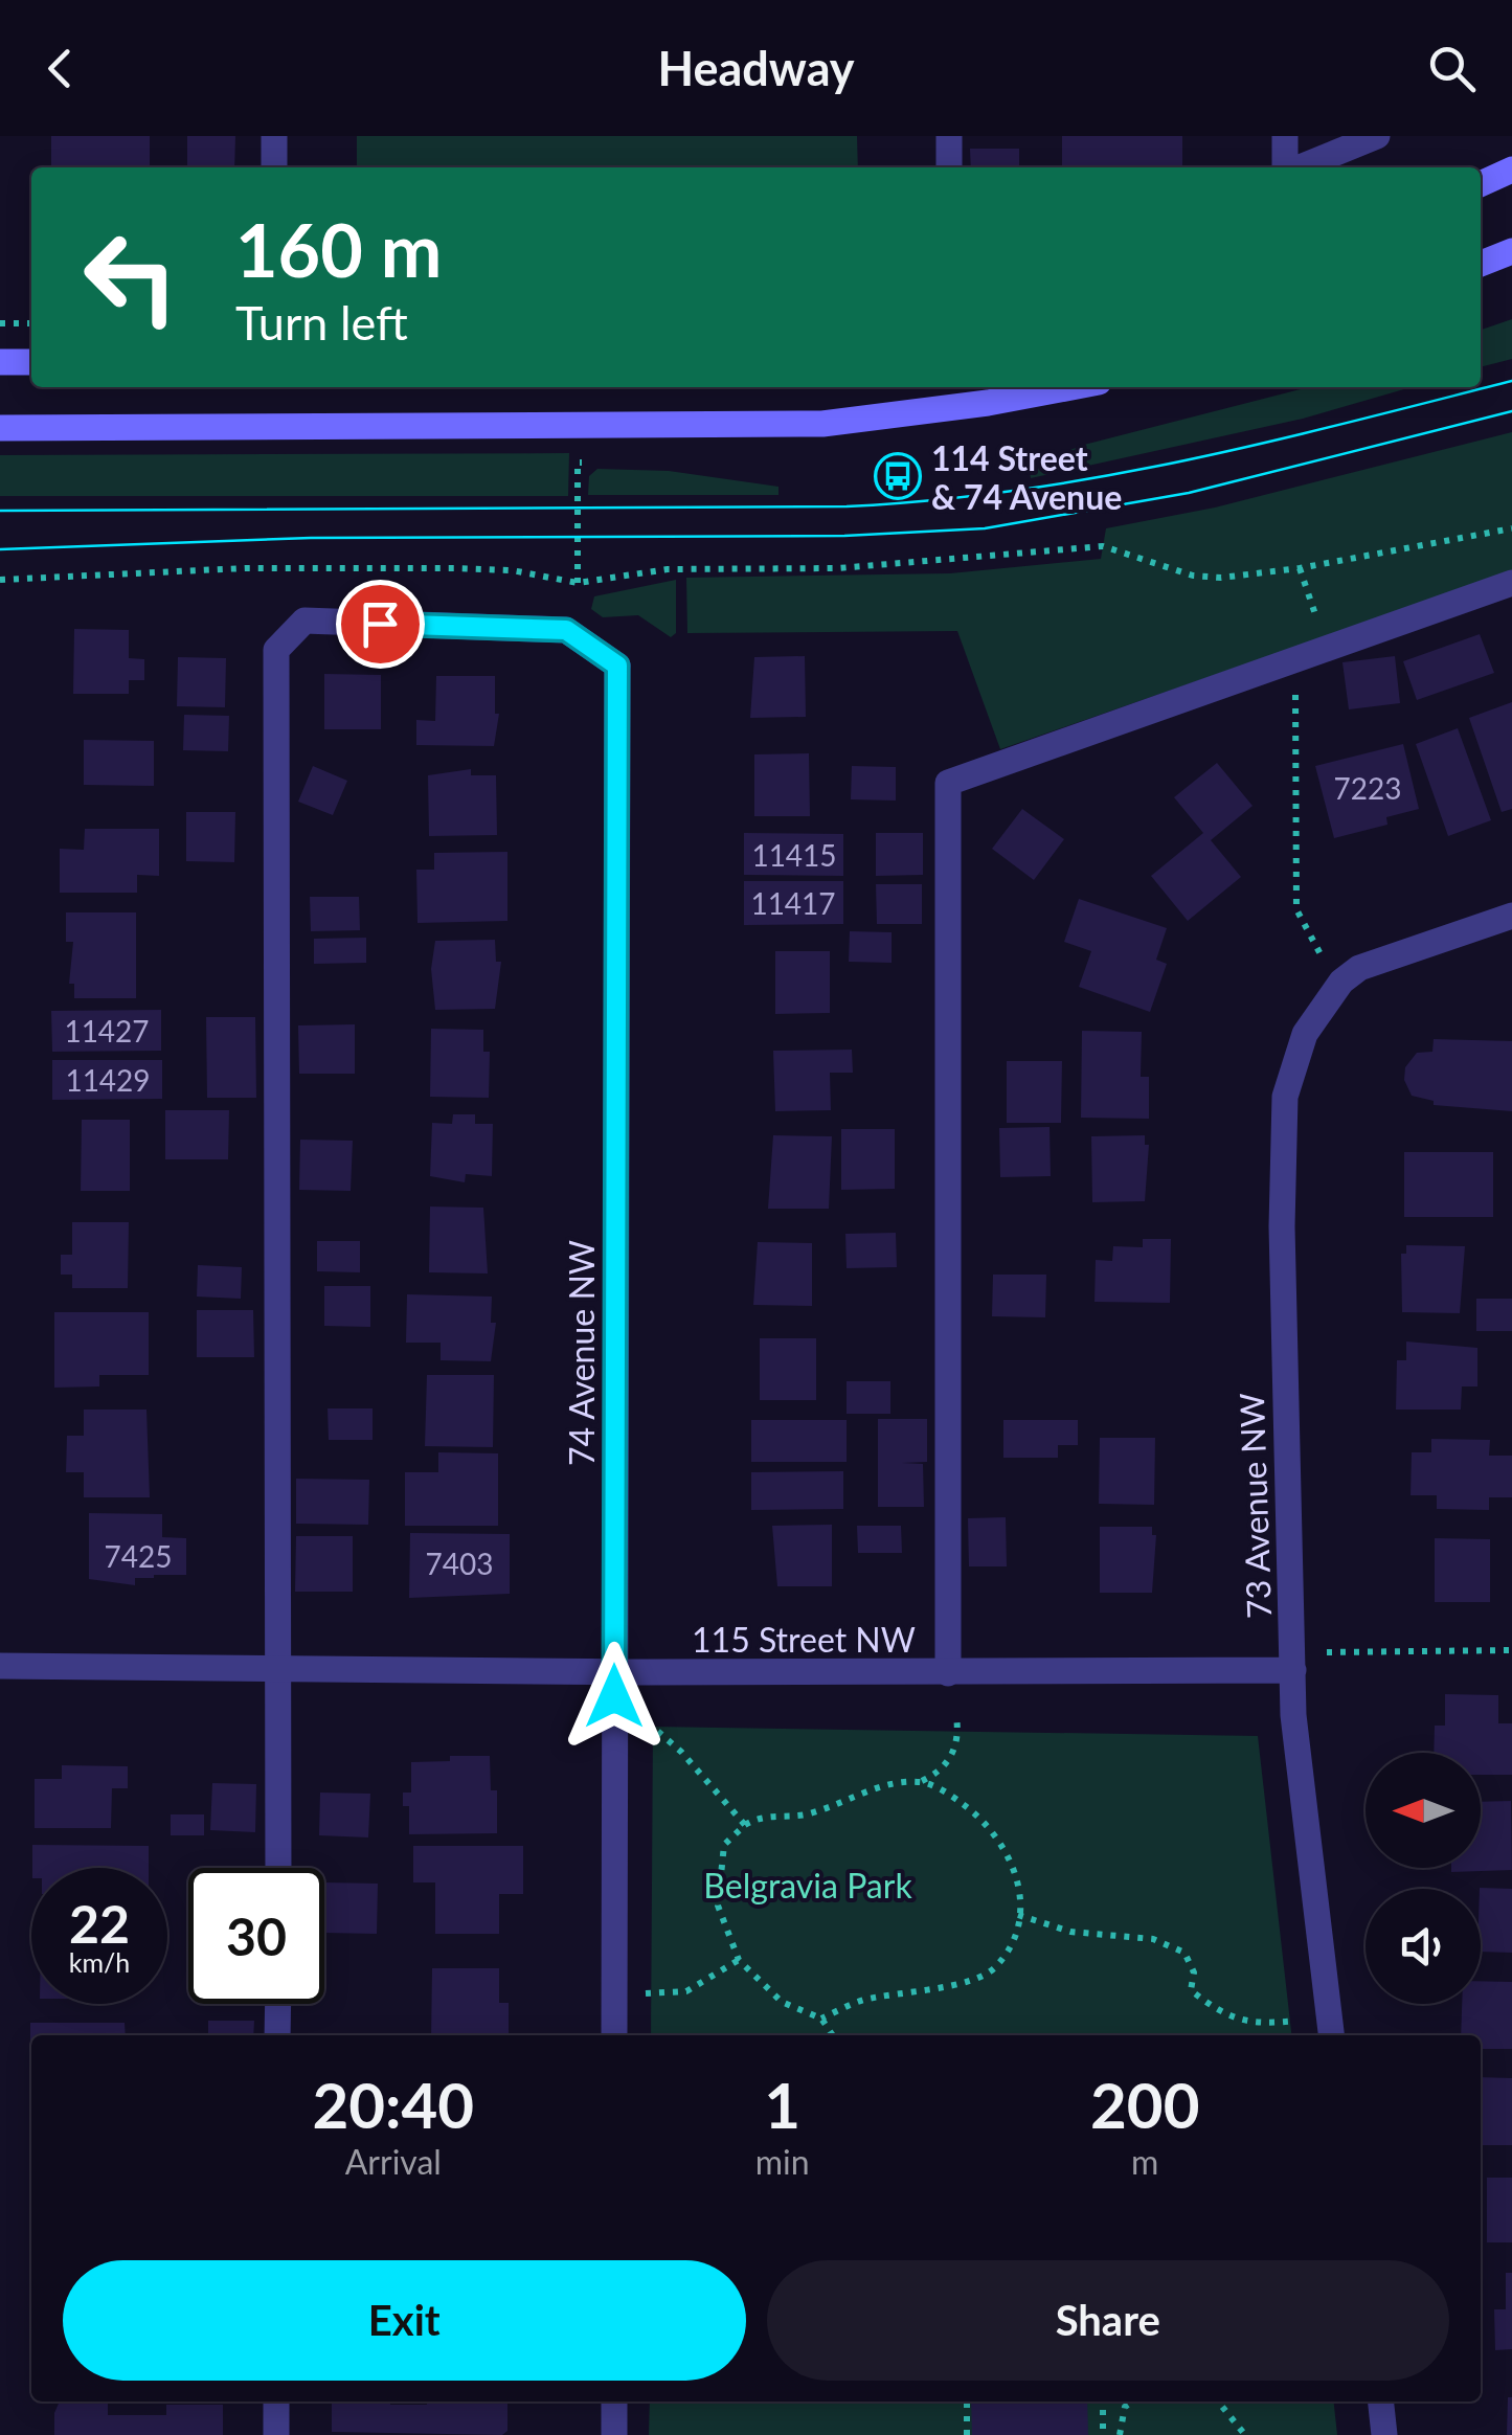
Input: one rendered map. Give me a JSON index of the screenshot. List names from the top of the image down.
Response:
{
  "streets": {
    "street": ["74 Avenue NW", "73 Avenue NW", "115 Street NW"]
  },
  "crossings": [
    ["74 Avenue NW", "115 Street NW"],
    ["73 Avenue NW", "115 Street NW"]
  ],
  "parks": ["Belgravia Park"],
  "places": {
    "bus stop": ["114 Street & 74 Avenue"]
  },
  "house_numbers": [
    "7223",
    "11415",
    "11417",
    "11427",
    "11429",
    "7425",
    "7403"
  ],
  "north": "left",
  "page": {
    "header": "Headway",
    "turn": ["160 m", "Turn left"],
    "speed": "22 km/h",
    "limit": "30",
    "eta": [
      "20:40",
      "Arrival",
      "1",
      "min",
      "200",
      "m"
    ],
    "buttons": ["Exit", "Share"]
  }
}
